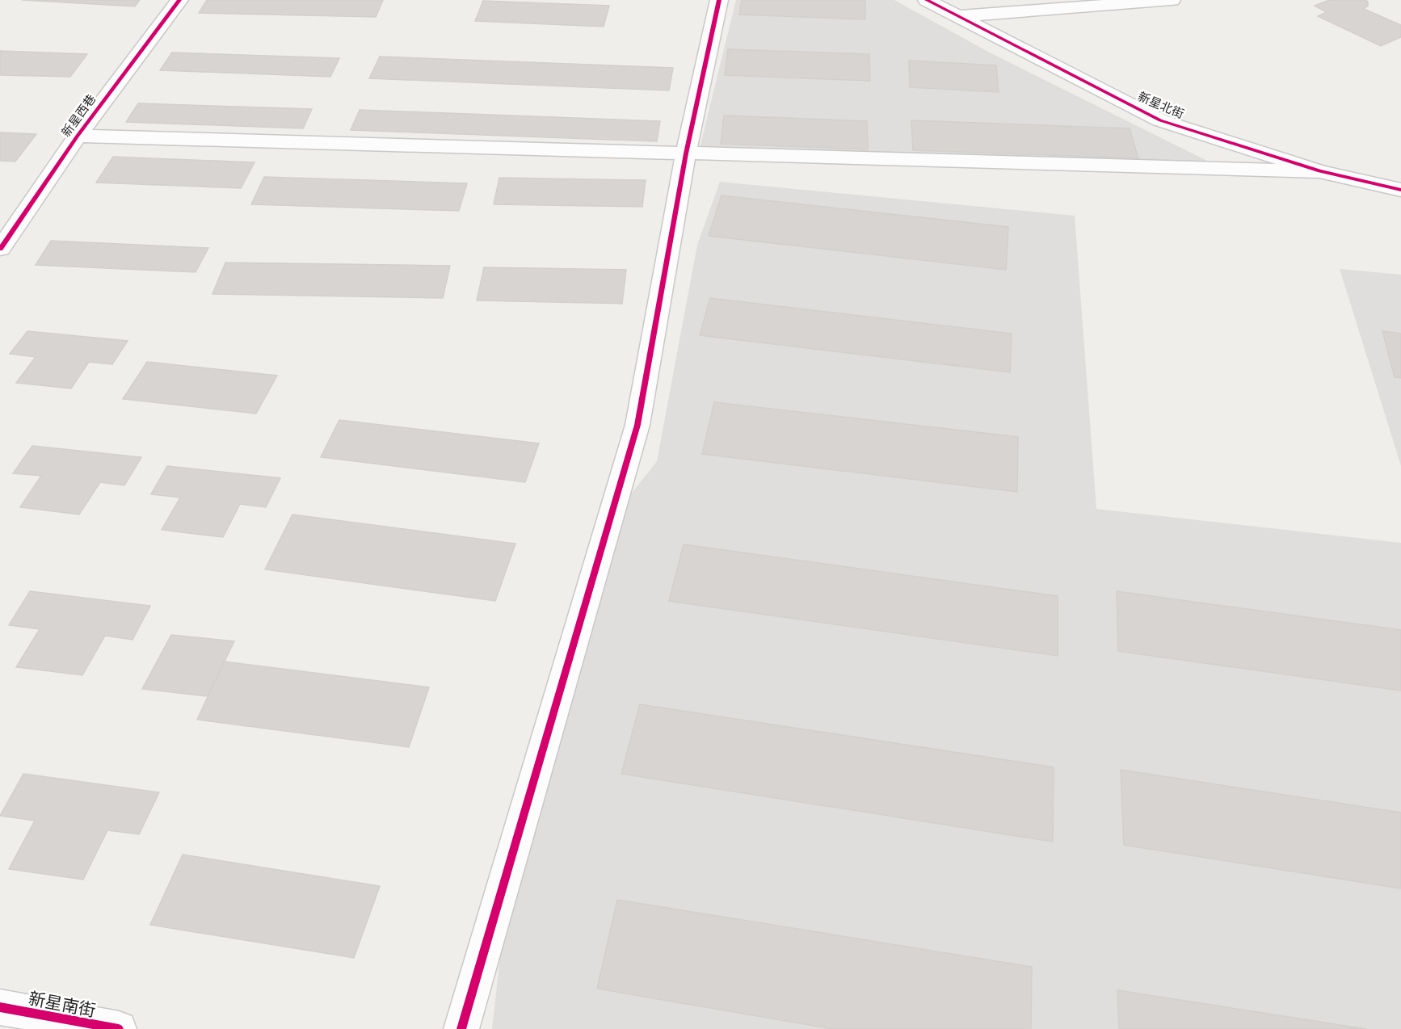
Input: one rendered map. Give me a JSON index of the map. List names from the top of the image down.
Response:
{
  "streets": {
    "street": ["新星北街", "新星西巷", "新星南街"]
  }
}
